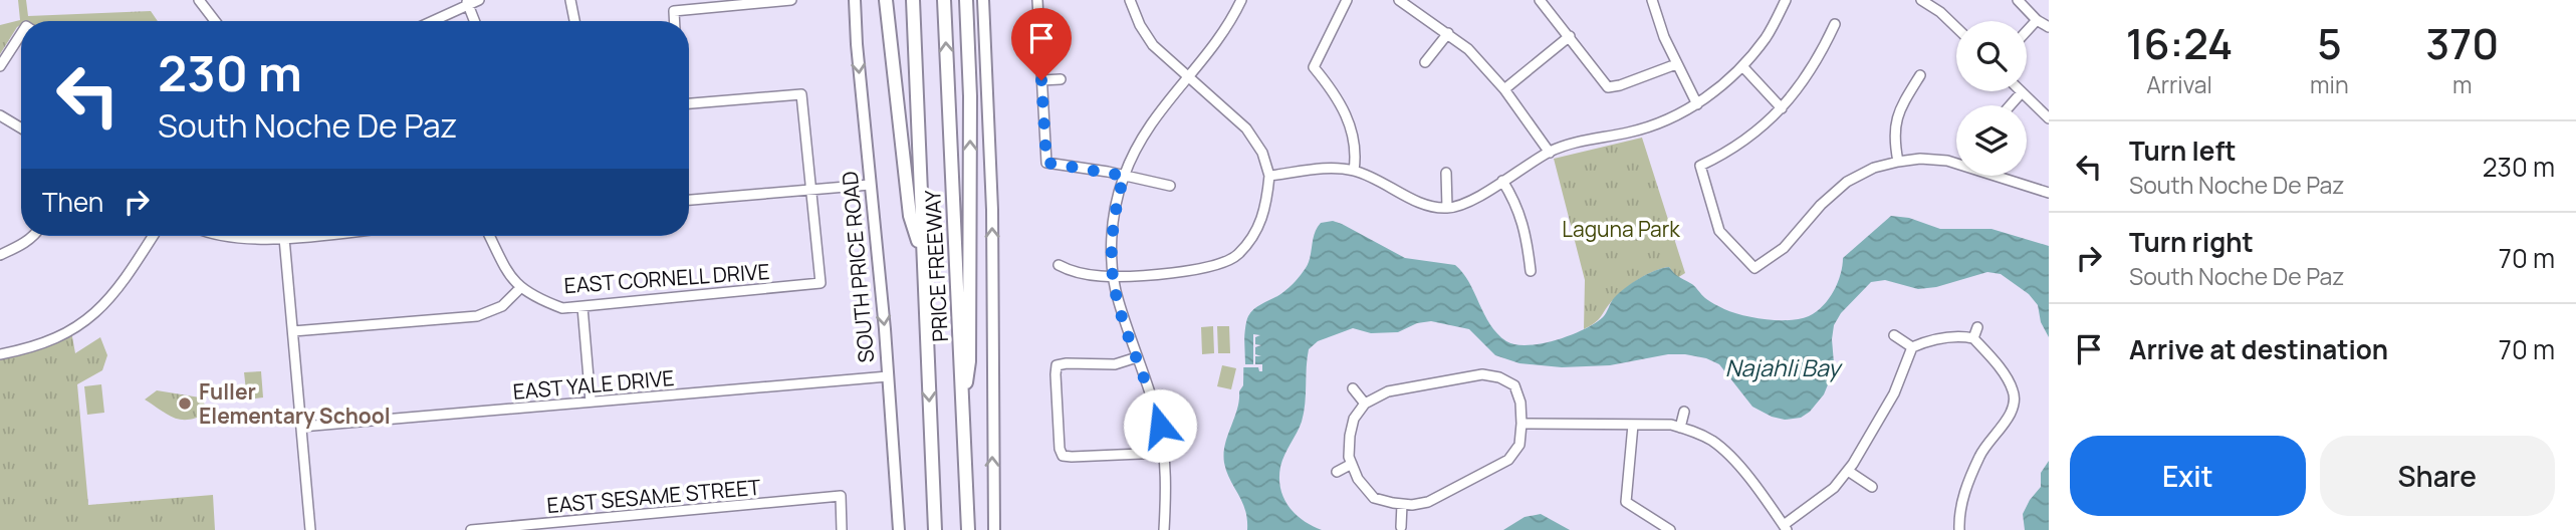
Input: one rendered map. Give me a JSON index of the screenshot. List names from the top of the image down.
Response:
{
  "streets": {
    "highway": ["PRICE FREEWAY"],
    "main road": ["SOUTH PRICE ROAD"],
    "street": ["EAST CORNELL DRIVE", "EAST YALE DRIVE", "EAST SESAME STREET"]
  },
  "crossings": [
    ["SOUTH PRICE ROAD", "EAST YALE DRIVE"]
  ],
  "one_way": ["SOUTH PRICE ROAD"],
  "water": ["Najahli Bay"],
  "parks": ["Laguna Park"],
  "places": ["Fuller Elementary School"],
  "page": {
    "eta": [
      "16:24",
      "Arrival",
      "5",
      "min",
      "370",
      "m"
    ],
    "turn": ["230 m", "South Noche De Paz"],
    "list": [
      {
        "name": "Turn left",
        "note": "South Noche De Paz",
        "value": "230 m"
      },
      {
        "name": "Turn right",
        "note": "South Noche De Paz",
        "value": "70 m"
      },
      {
        "name": "Arrive at destination",
        "value": "70 m"
      }
    ],
    "then": "Then",
    "buttons": ["Exit", "Share"]
  }
}
